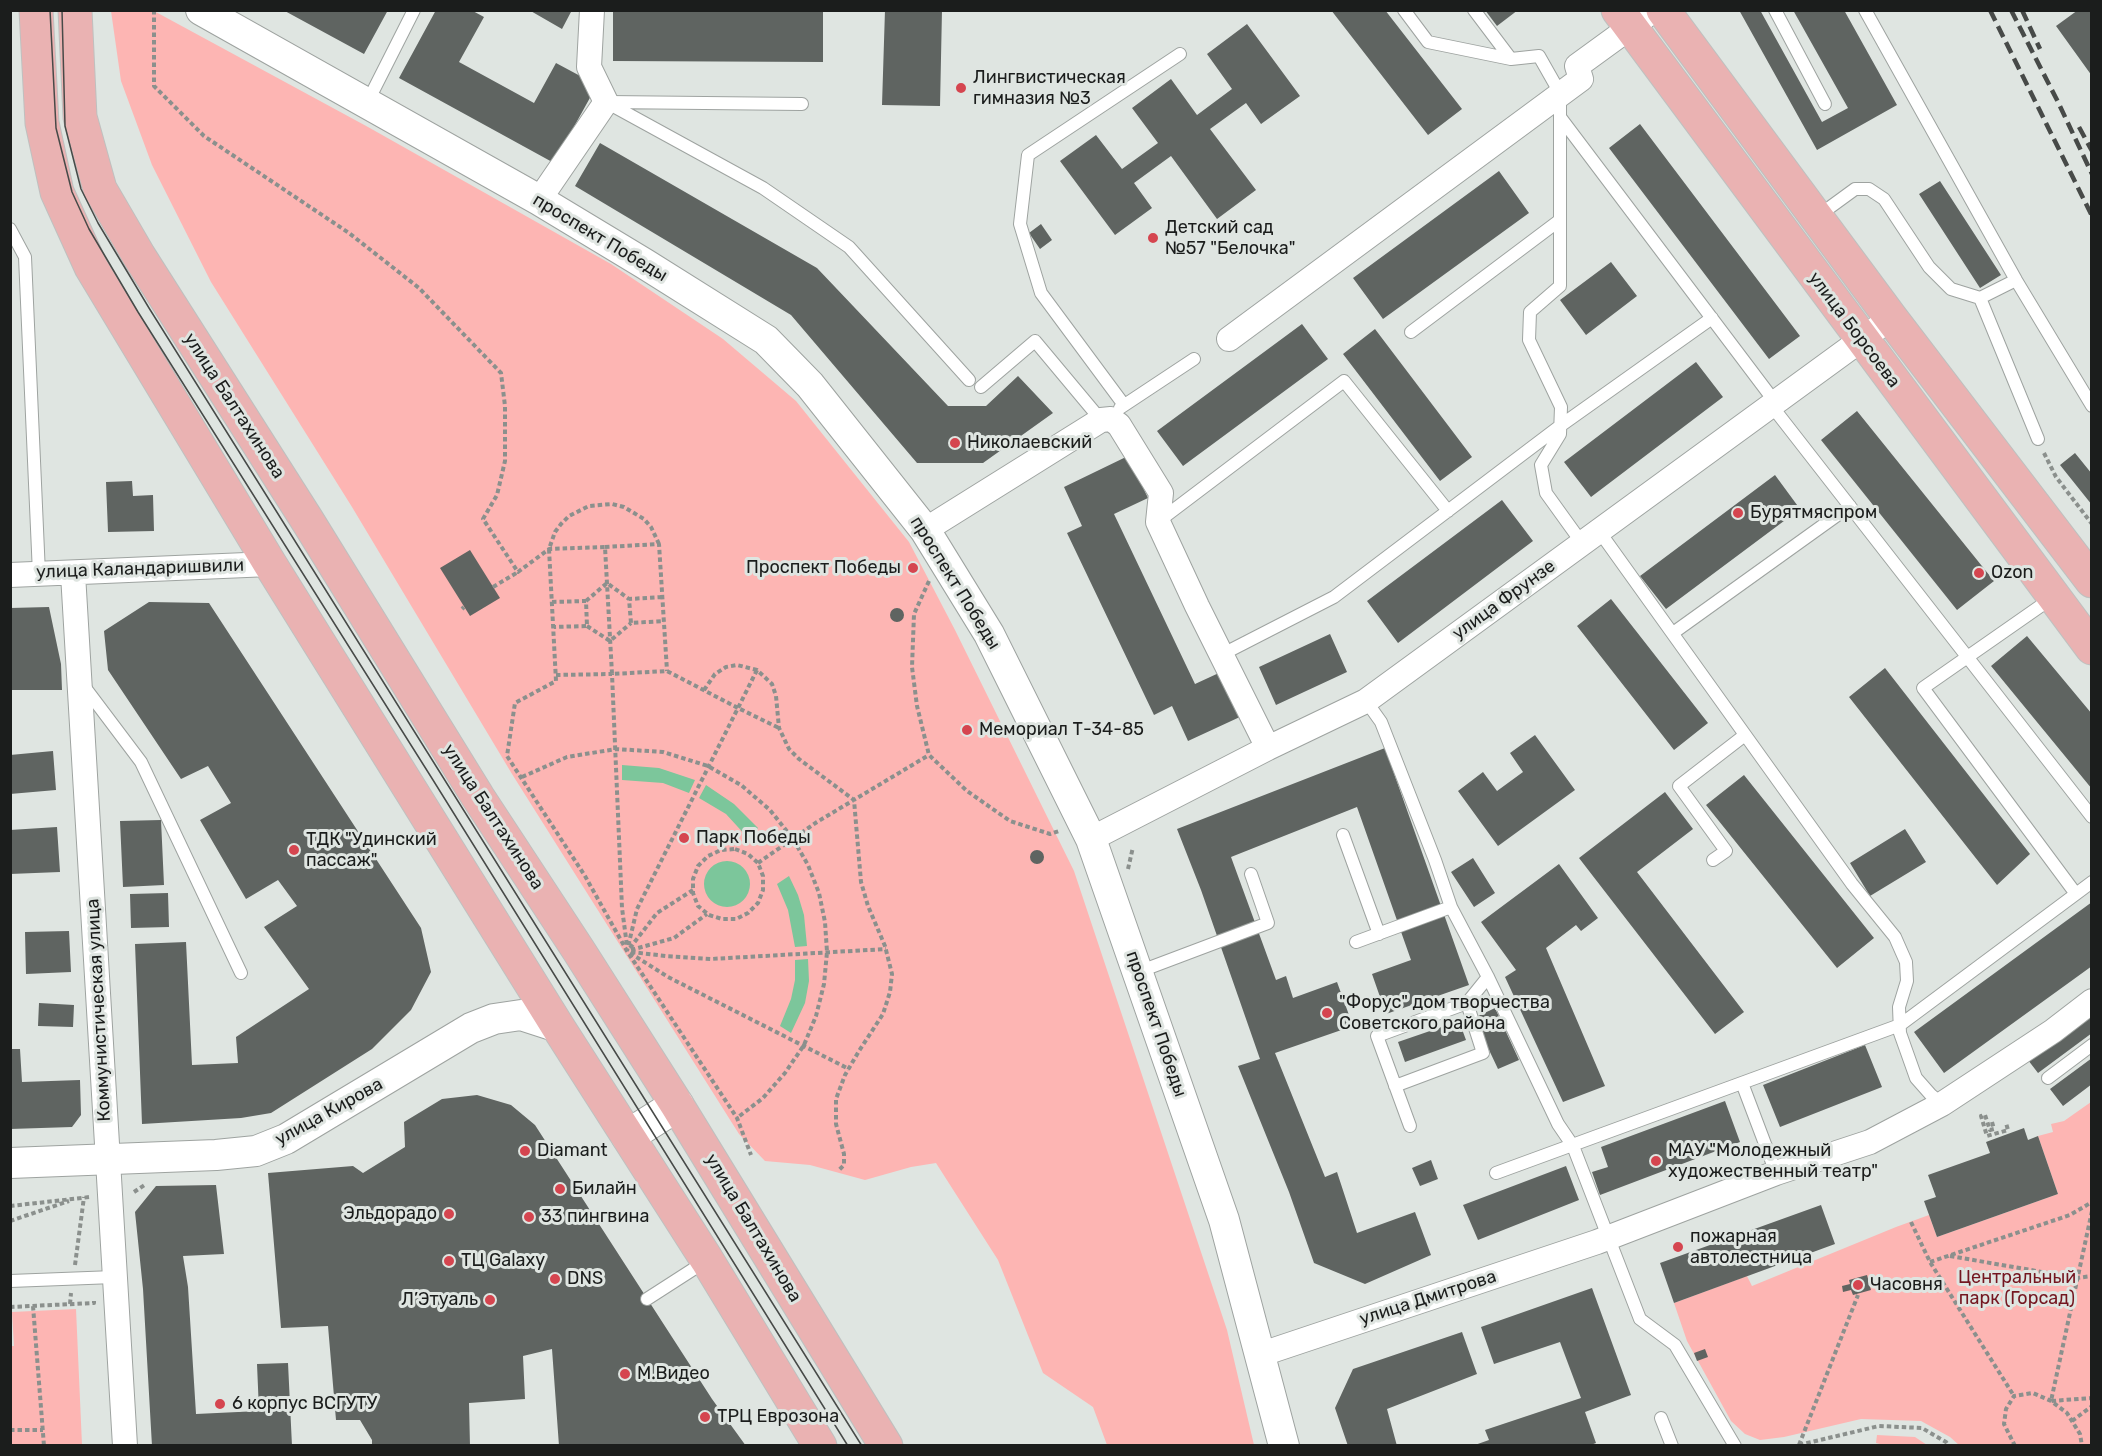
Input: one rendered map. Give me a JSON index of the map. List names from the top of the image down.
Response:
{
  "streets": {
    "main road": ["улица Борсоева", "улица Балтахинова"],
    "street": [
      "проспект Победы",
      "улица Каландаришвили",
      "улица Фрунзе",
      "Коммунистическая улица",
      "улица Кирова",
      "улица Дмитрова"
    ]
  },
  "crossings": [
    ["проспект Победы", "улица Фрунзе"],
    ["проспект Победы", "улица Дмитрова"],
    ["улица Борсоева", "улица Фрунзе"],
    ["улица Каландаришвили", "Коммунистическая улица"],
    ["Коммунистическая улица", "улица Кирова"]
  ],
  "parks": ["Центральный парк (Горсад)"],
  "places": [
    "Лингвистическая гимназия №3",
    "Детский сад №57 \"Белочка\"",
    "Николаевский",
    "Бурятмяспром",
    "Проспект Победы",
    "Ozon",
    "Мемориал Т-34-85",
    "Парк Победы",
    "ТДК \"Удинский пассаж\"",
    "\"Форус\" дом творчества Советского района",
    "Diamant",
    "МАУ \"Молодежный художественный театр\"",
    "Билайн",
    "Эльдорадо",
    "33 пингвина",
    "пожарная автолестница",
    "ТЦ Galaxy",
    "DNS",
    "Часовня",
    "Л’Этуаль",
    "М.Видео",
    "6 корпус ВСГУТУ",
    "ТРЦ Еврозона"
  ]
}
